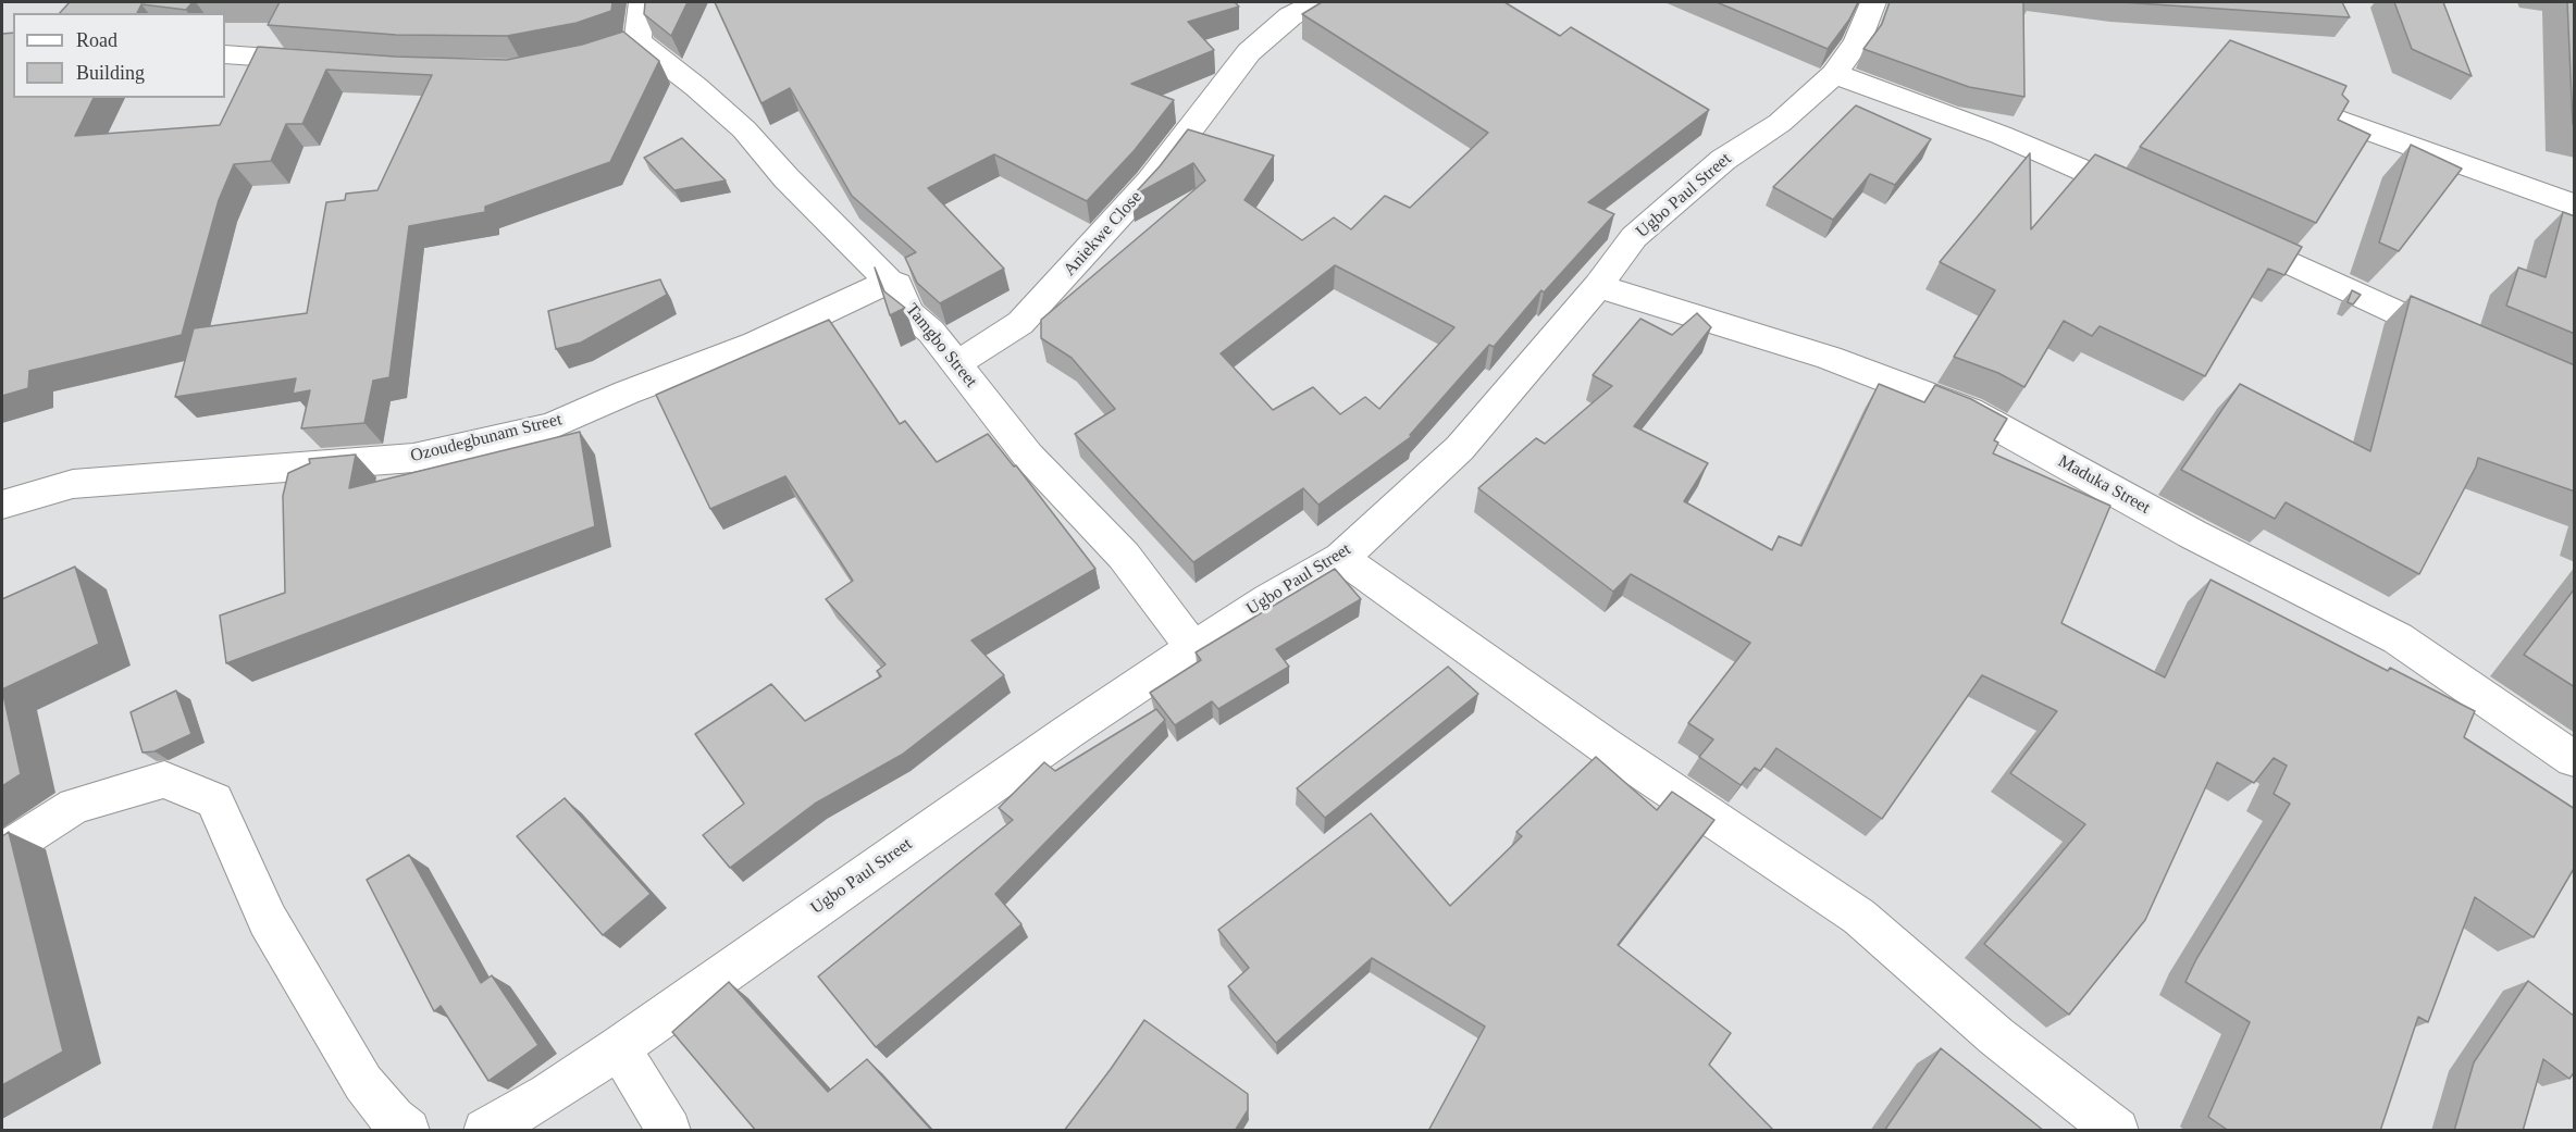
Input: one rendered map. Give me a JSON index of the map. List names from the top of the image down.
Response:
{
  "streets": {
    "street": [
      "Ugbo Paul Street",
      "Aniekwe Close",
      "Tamgbo Street",
      "Ozoudegbunam Street",
      "Maduka Street"
    ]
  },
  "crossings": [
    ["Ugbo Paul Street", "Tamgbo Street"],
    ["Ugbo Paul Street", "Maduka Street"],
    ["Aniekwe Close", "Tamgbo Street"],
    ["Tamgbo Street", "Ozoudegbunam Street"]
  ],
  "legend": ["Road", "Building"]
}
